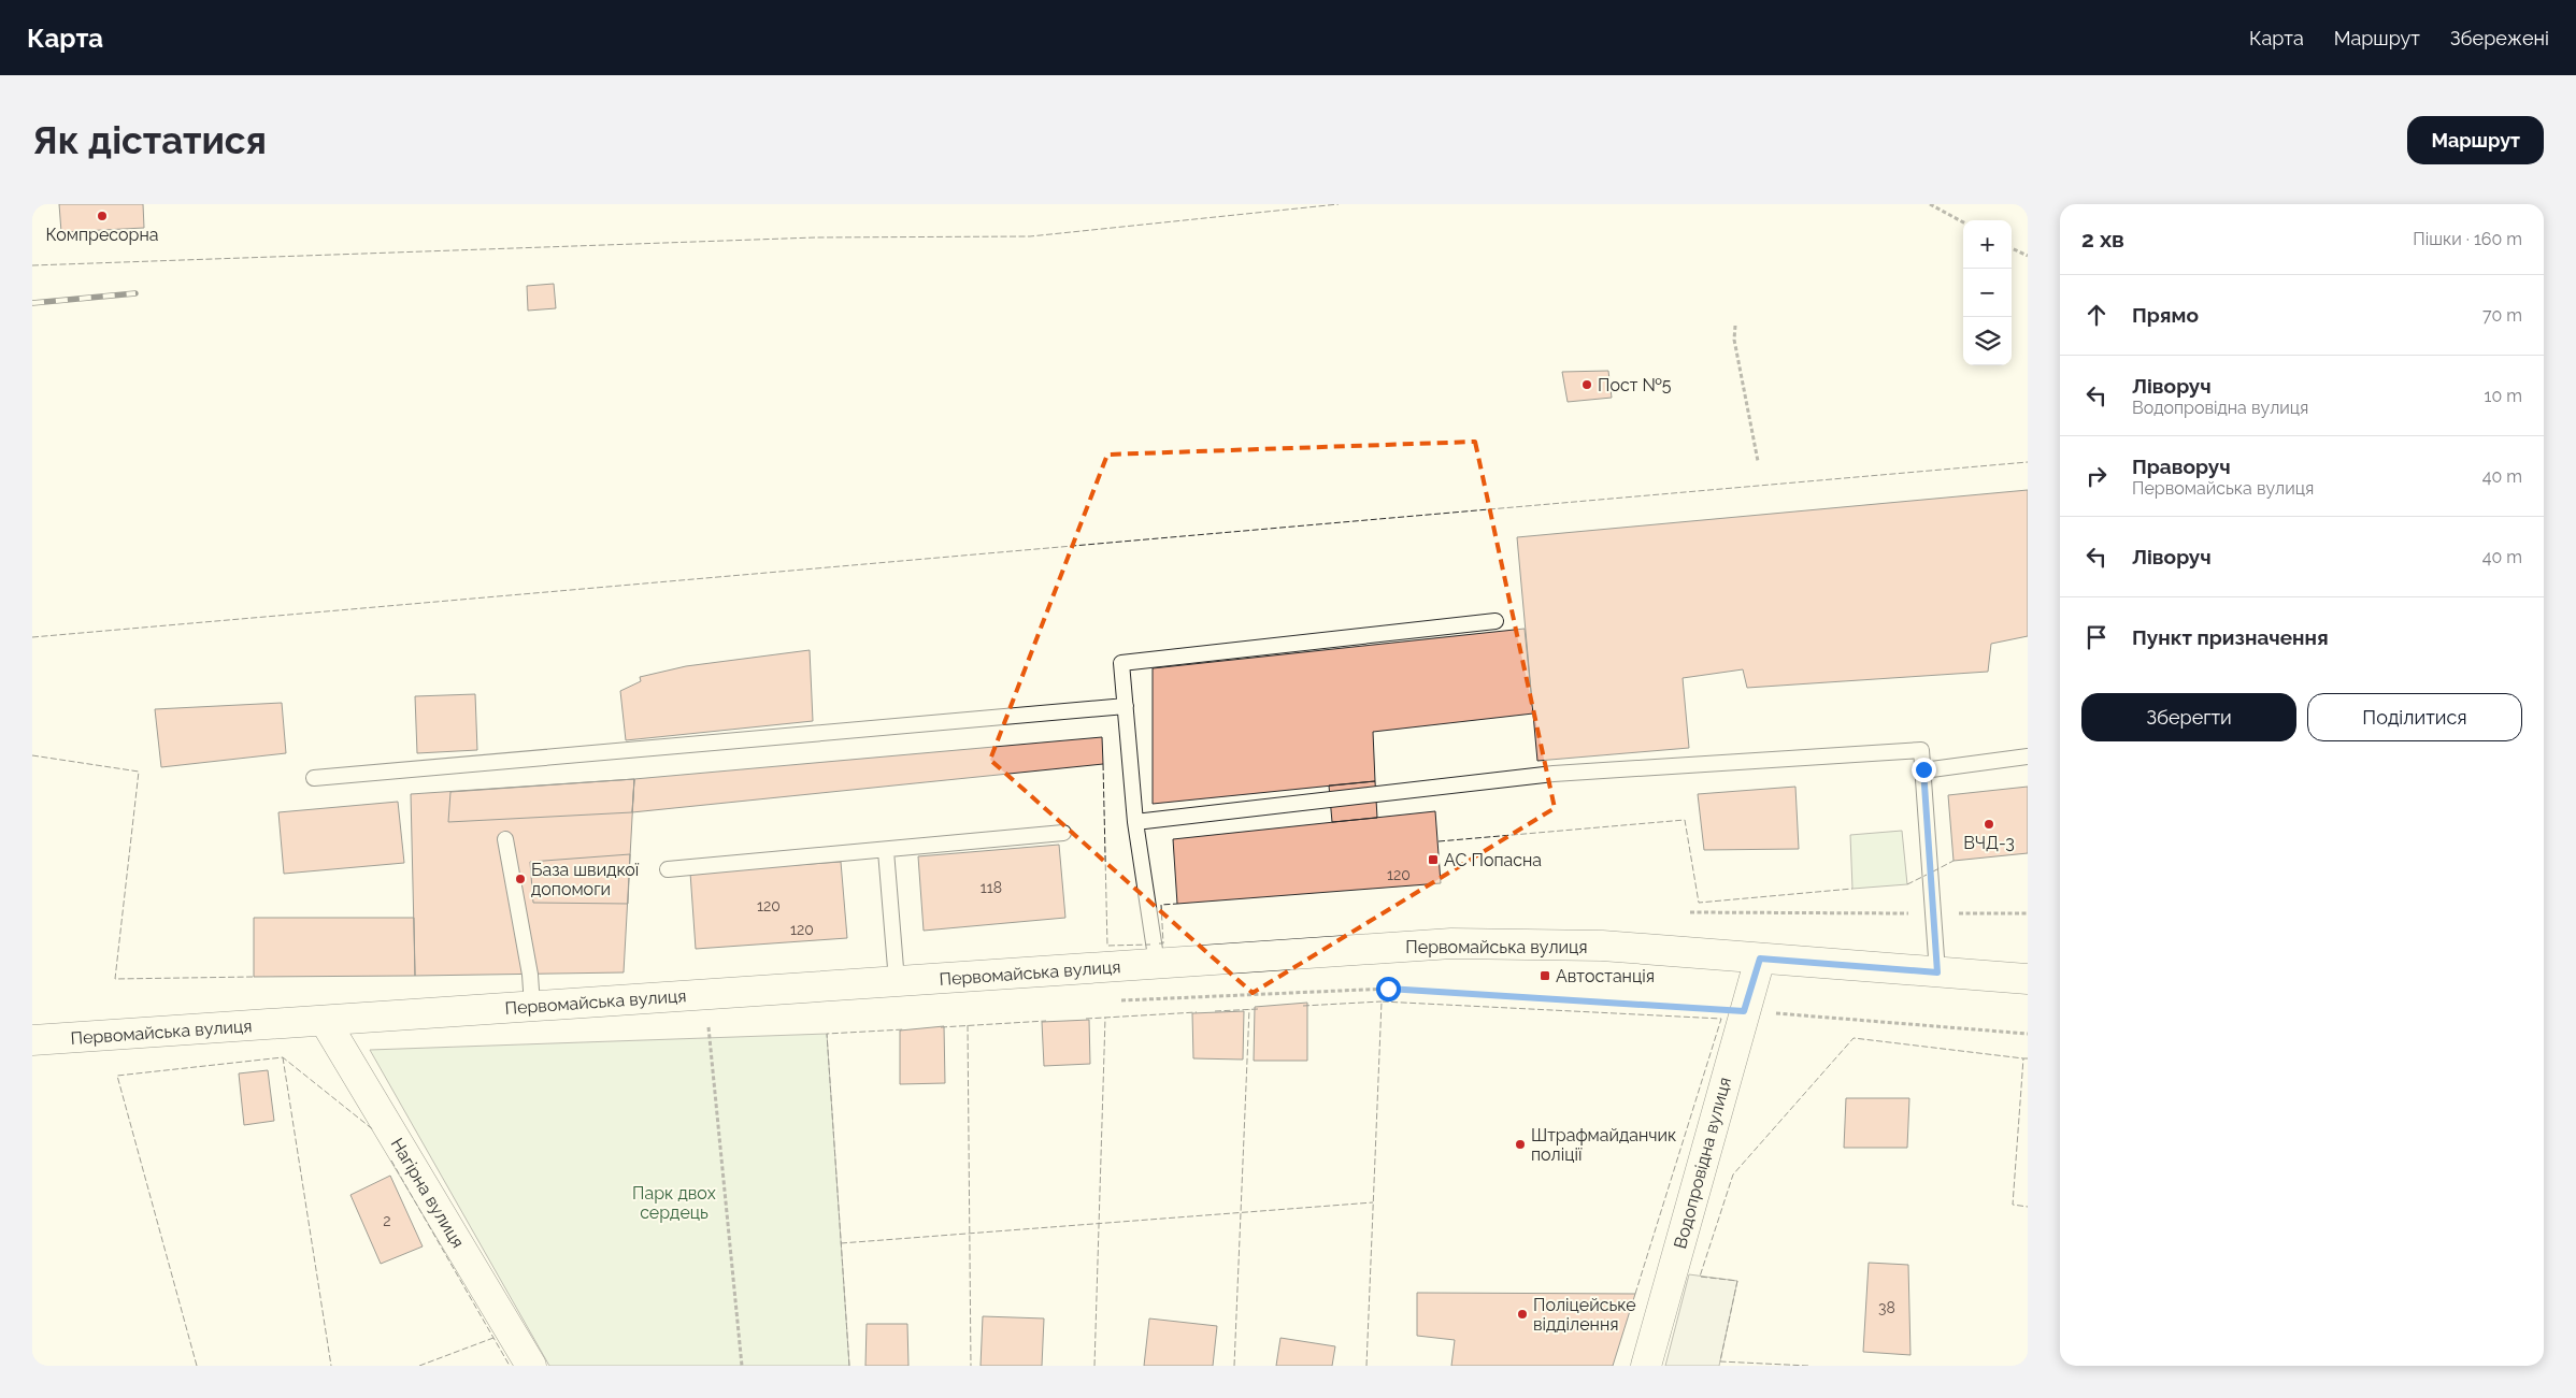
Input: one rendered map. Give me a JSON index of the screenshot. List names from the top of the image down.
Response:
{
  "streets": {
    "street": ["Первомайська вулиця", "Водопровідна вулиця", "Нагірна вулиця"]
  },
  "crossings": [
    ["Первомайська вулиця", "Водопровідна вулиця"],
    ["Первомайська вулиця", "Нагірна вулиця"]
  ],
  "parks": ["Парк двох сердець"],
  "places": {
    "other": [
      "Компресорна",
      "Пост №5",
      "ВЧД-3",
      "База швидкої допомоги",
      "Штрафмайданчик поліції",
      "Поліцейське відділення"
    ],
    "transit": ["АС Попасна", "Автостанція"]
  },
  "house_numbers": [
    "120",
    "118",
    "120",
    "120",
    "2",
    "38"
  ],
  "page": {
    "header": "Карта",
    "nav": ["Карта", "Маршрут", "Збережені"],
    "buttons": [
      "Маршрут",
      ["Зберегти", "Поділитися"]
    ],
    "title": "Як дістатися",
    "heading": ["2 хв", "Пішки · 160 m"],
    "map_buttons": ["+", "−"],
    "list": [
      ["Прямо", "70 m"],
      ["Ліворуч", "Водопровідна вулиця", "10 m"],
      ["Праворуч", "Первомайська вулиця", "40 m"],
      ["Ліворуч", "40 m"],
      "Пункт призначення"
    ]
  }
}
